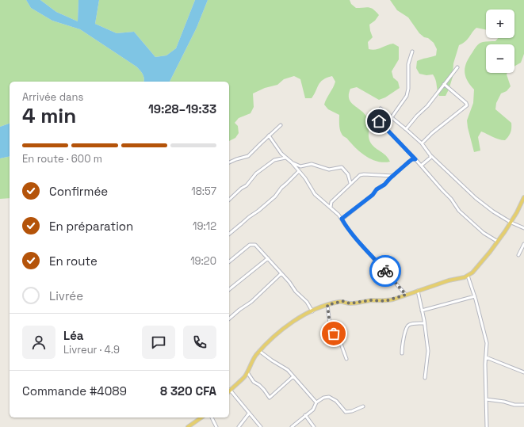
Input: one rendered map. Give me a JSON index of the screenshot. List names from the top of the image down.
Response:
{
  "page": {
    "map_buttons": ["+", "−"],
    "heading": ["4 min", "Arrivée dans", "19:28–19:33"],
    "panel": [
      "Léa",
      "Livreur · 4.9",
      "Commande #4089",
      "8 320 CFA"
    ],
    "bar": "En route · 600 m",
    "list": [
      ["Confirmée", "18:57"],
      ["En préparation", "19:12"],
      ["En route", "19:20"],
      "Livrée"
    ]
  }
}
